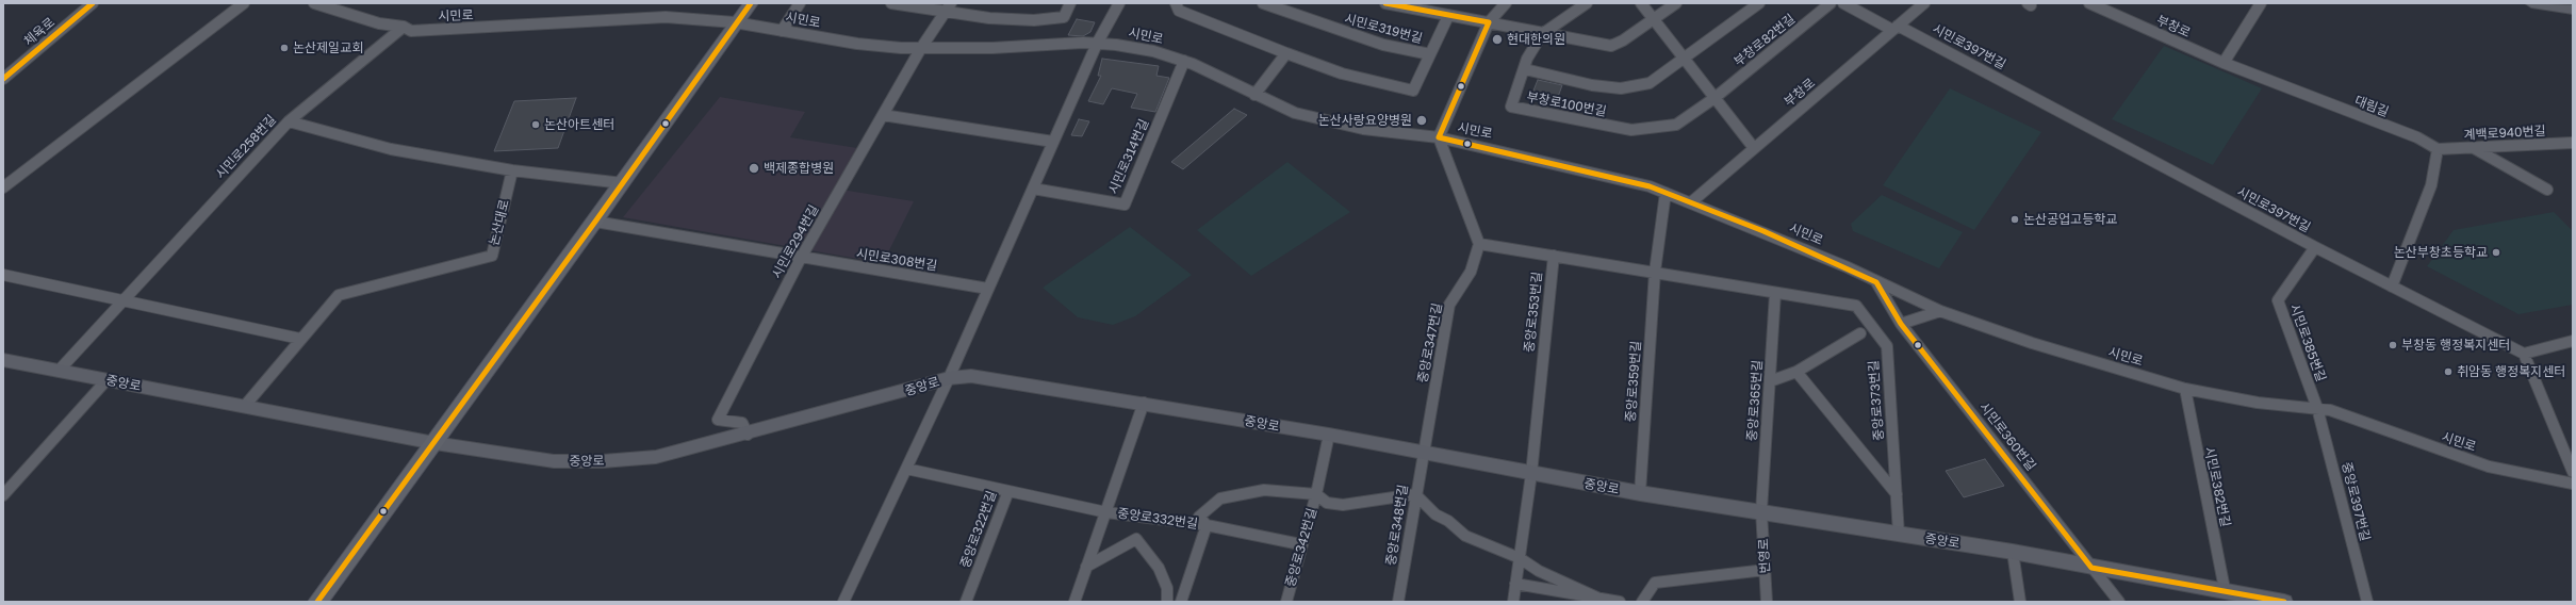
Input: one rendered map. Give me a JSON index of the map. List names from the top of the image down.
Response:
{
  "streets": {
    "street": [
      "시민로",
      "부창로",
      "시민로319번길",
      "체육로",
      "부창로82번길",
      "시민로397번길",
      "부창로100번길",
      "대림길",
      "계백로940번길",
      "시민로258번길",
      "시민로314번길",
      "논산대로",
      "시민로294번길",
      "시민로308번길",
      "중앙로353번길",
      "중앙로347번길",
      "시민로385번길",
      "중앙로359번길",
      "중앙로",
      "중앙로365번길",
      "중앙로373번길",
      "시민로360번길",
      "시민로382번길",
      "중앙로397번길",
      "중앙로332번길",
      "중앙로348번길",
      "중앙로322번길",
      "중앙로342번길",
      "번영로"
    ]
  },
  "crossings": [
    ["시민로", "부창로"],
    ["시민로", "시민로258번길"],
    ["시민로", "시민로314번길"],
    ["시민로", "시민로294번길"],
    ["시민로", "시민로385번길"],
    ["시민로", "중앙로359번길"],
    ["시민로", "시민로360번길"],
    ["시민로", "시민로382번길"],
    ["시민로", "중앙로397번길"],
    ["부창로", "시민로397번길"],
    ["부창로", "대림길"],
    ["부창로82번길", "부창로100번길"],
    ["시민로397번길", "시민로385번길"],
    ["대림길", "계백로940번길"],
    ["시민로258번길", "중앙로"],
    ["시민로294번길", "시민로308번길"],
    ["시민로294번길", "중앙로"],
    ["중앙로353번길", "중앙로359번길"],
    ["중앙로353번길", "중앙로"],
    ["중앙로347번길", "중앙로"],
    ["중앙로347번길", "중앙로348번길"],
    ["시민로385번길", "중앙로397번길"],
    ["중앙로359번길", "중앙로"],
    ["중앙로", "중앙로365번길"],
    ["중앙로", "중앙로373번길"],
    ["중앙로", "시민로360번길"],
    ["중앙로", "시민로382번길"],
    ["중앙로", "중앙로332번길"],
    ["중앙로", "중앙로348번길"],
    ["중앙로", "중앙로342번길"],
    ["중앙로", "번영로"],
    ["중앙로365번길", "중앙로373번길"],
    ["중앙로365번길", "번영로"],
    ["중앙로332번길", "중앙로322번길"],
    ["중앙로332번길", "중앙로342번길"],
    ["중앙로348번길", "중앙로342번길"]
  ],
  "places": [
    "현대한의원",
    "논산제일교회",
    "논산사랑요양병원",
    "논산아트센터",
    "백제종합병원",
    "논산공업고등학교",
    "논산부창초등학교",
    "부창동 행정복지센터",
    "취암동 행정복지센터"
  ]
}
